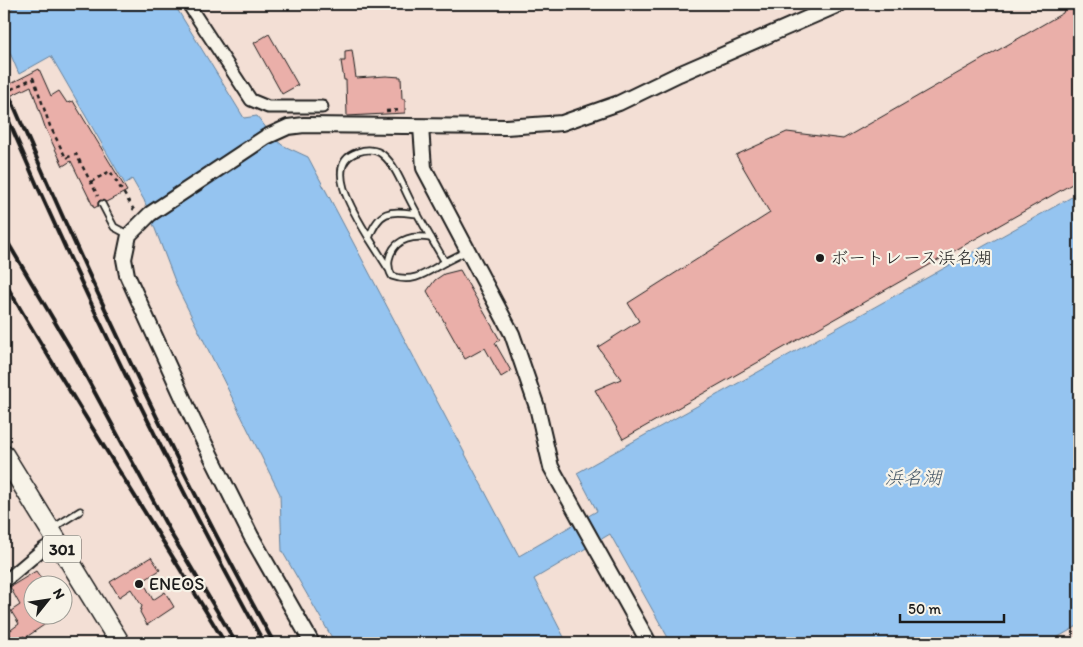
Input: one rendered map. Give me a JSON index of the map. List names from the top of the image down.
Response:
{
  "streets": {
    "highway": ["301"]
  },
  "water": ["浜名湖"],
  "places": ["ボートレース浜名湖", "ENEOS"],
  "scale_bar": "50 m",
  "north": "top right"
}
